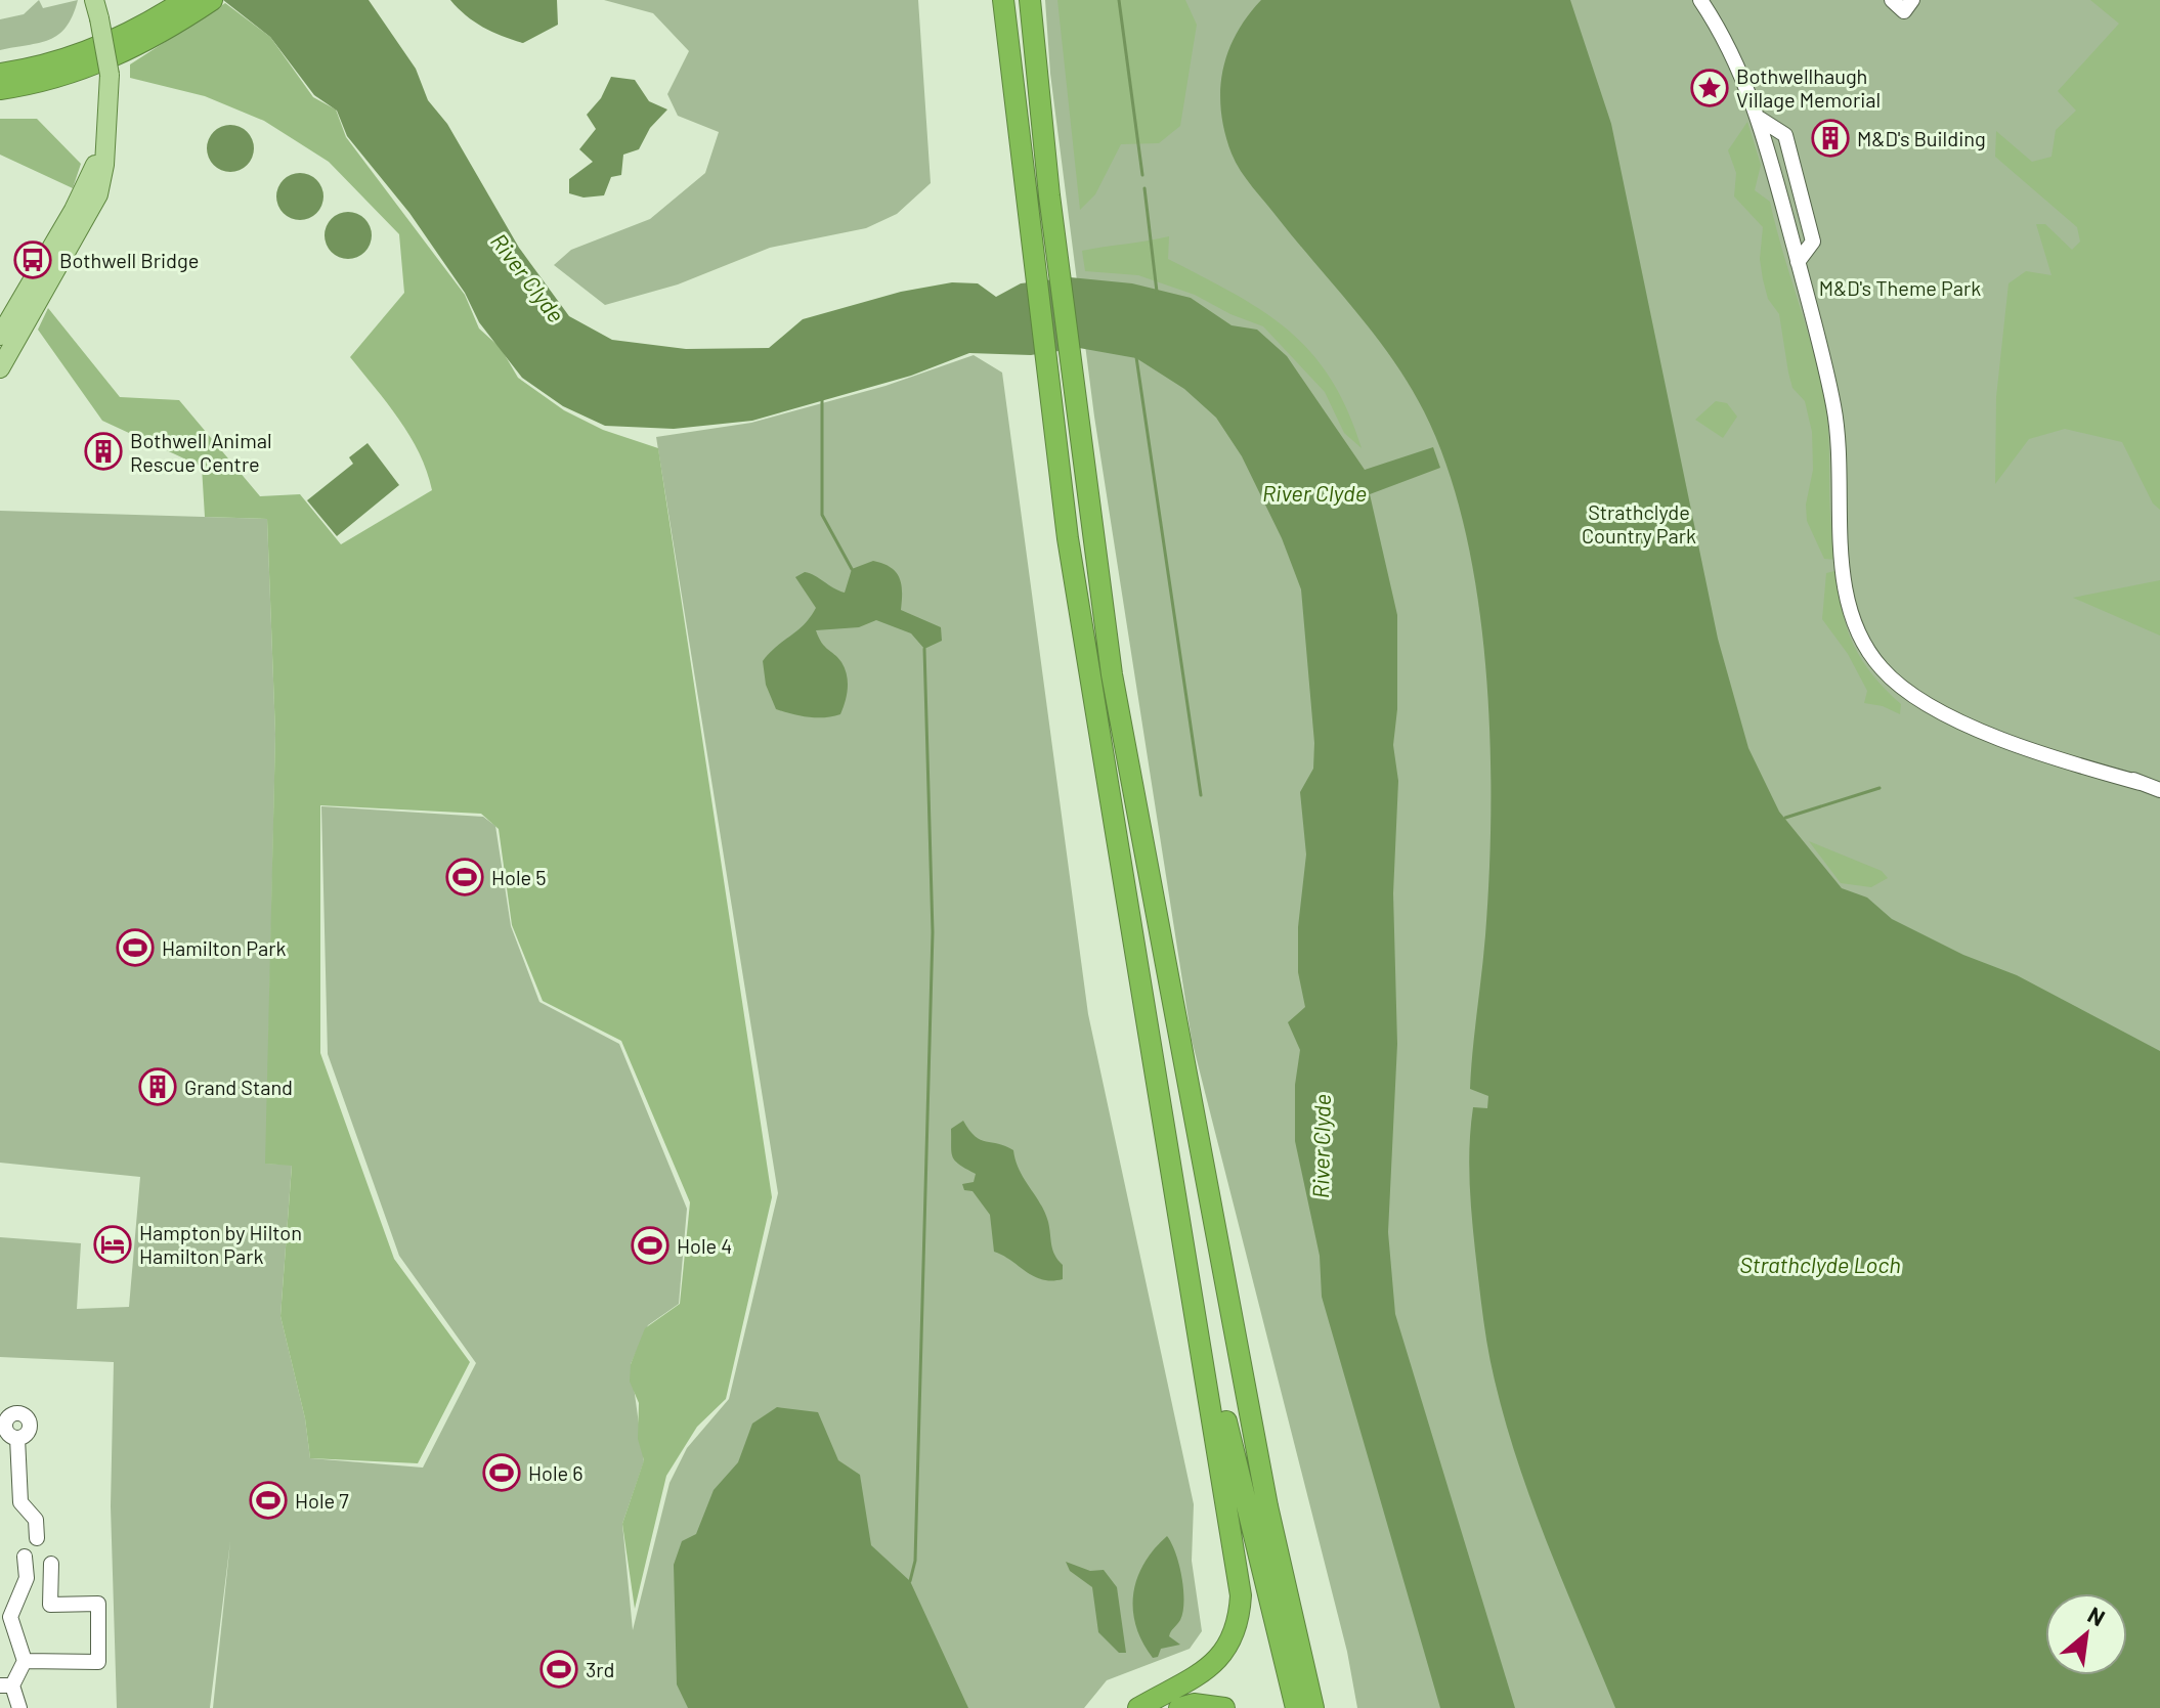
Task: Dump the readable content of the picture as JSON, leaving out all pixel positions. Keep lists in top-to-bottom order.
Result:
{
  "water": ["River Clyde", "Strathclyde Loch"],
  "parks": ["M&D's Theme Park", "Strathclyde Country Park"],
  "places": {
    "place": ["Bothwellhaugh Village Memorial"],
    "building": ["M&D's Building", "Bothwell Animal Rescue Centre", "Grand Stand"],
    "bus stop": ["Bothwell Bridge"],
    "sports": [
      "Hole 5",
      "Hamilton Park",
      "Hole 4",
      "Hole 6",
      "Hole 7",
      "3rd"
    ],
    "hotel": ["Hampton by Hilton Hamilton Park"]
  },
  "north": "top right"
}
